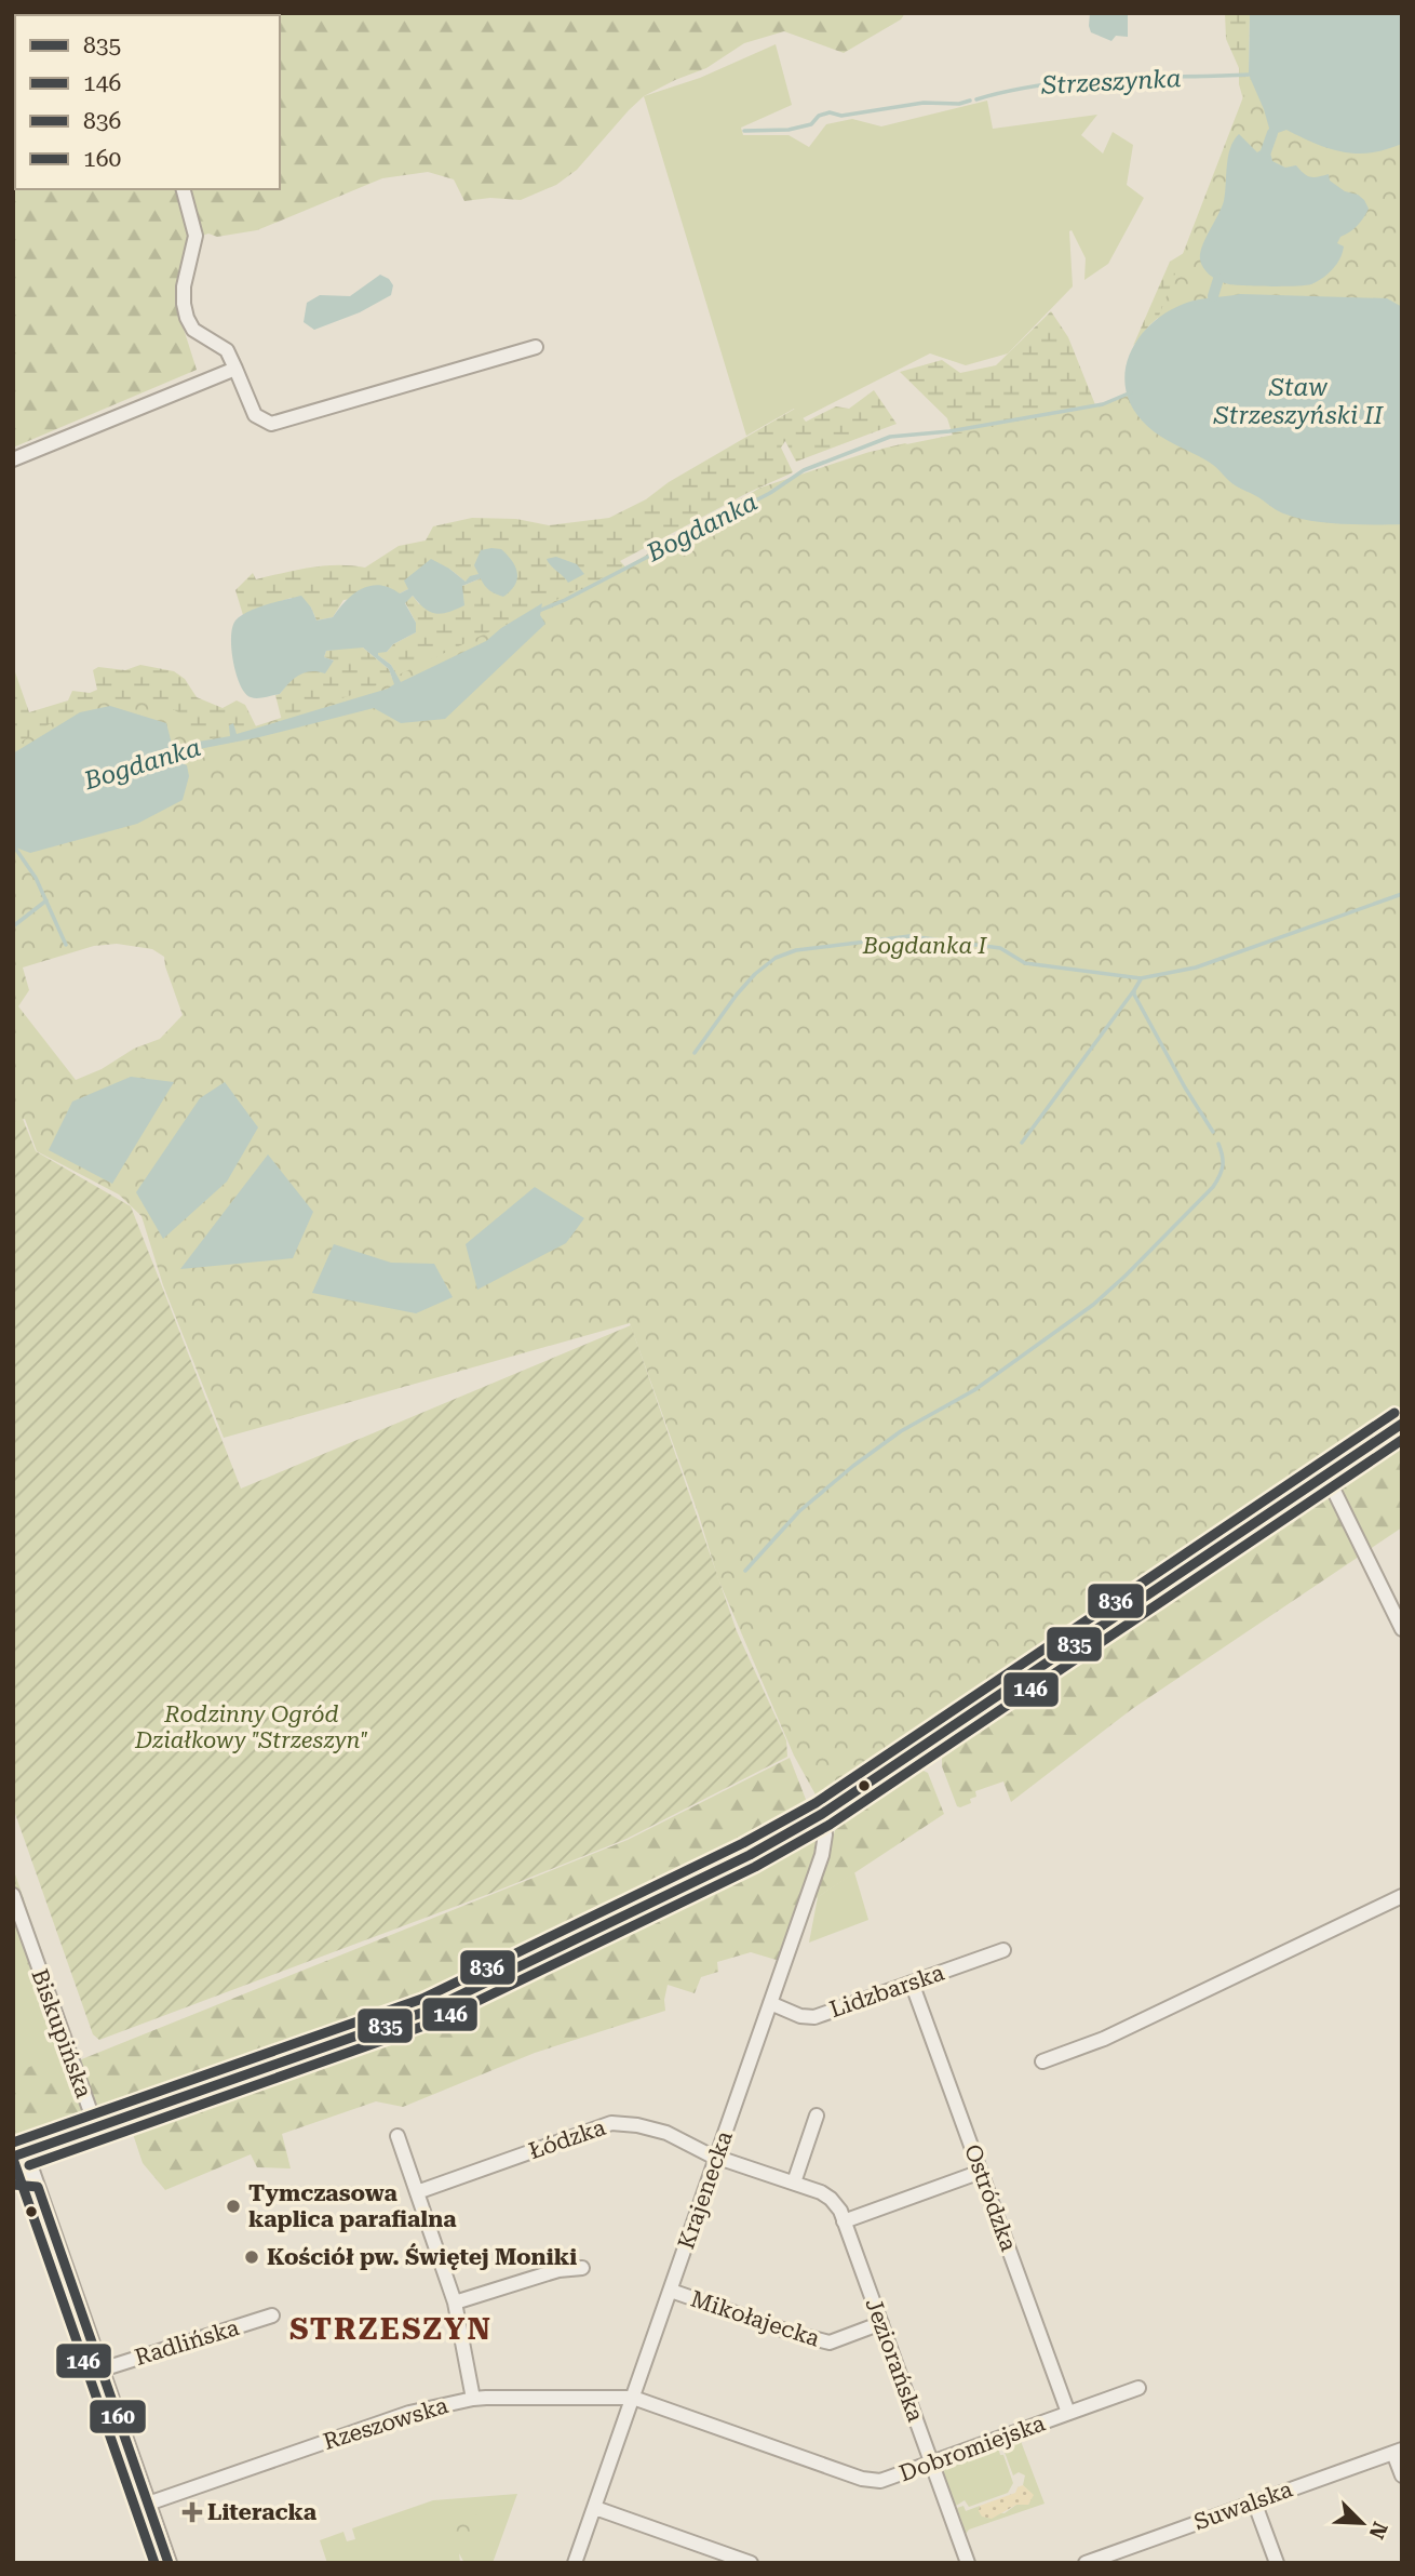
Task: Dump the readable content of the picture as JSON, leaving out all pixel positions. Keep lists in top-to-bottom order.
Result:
{
  "streets": {
    "street": [
      "Lidzbarska",
      "Biskupińska",
      "Łódzka",
      "Krajenecka",
      "Ostródzka",
      "Mikołajecka",
      "Radlińska",
      "Jeziorańska",
      "Rzeszowska",
      "Dobromiejska",
      "Suwalska"
    ]
  },
  "crossings": [
    ["Lidzbarska", "Krajenecka"],
    ["Lidzbarska", "Ostródzka"],
    ["Łódzka", "Krajenecka"],
    ["Łódzka", "Jeziorańska"],
    ["Krajenecka", "Mikołajecka"],
    ["Krajenecka", "Jeziorańska"],
    ["Krajenecka", "Rzeszowska"],
    ["Krajenecka", "Dobromiejska"],
    ["Ostródzka", "Dobromiejska"],
    ["Mikołajecka", "Jeziorańska"],
    ["Jeziorańska", "Dobromiejska"],
    ["Rzeszowska", "Dobromiejska"]
  ],
  "districts": ["STRZESZYN"],
  "water": ["Strzeszynka", "Staw Strzeszyński II", "Bogdanka"],
  "parks": ["Bogdanka I", "Rodzinny Ogród Działkowy \"Strzeszyn\""],
  "places": {
    "other": ["Tymczasowa kaplica parafialna", "Kościół pw. Świętej Moniki"],
    "health": ["Literacka"]
  },
  "lines": [
    "transit line 836",
    "transit line 835",
    "transit line 146",
    "transit line 160"
  ],
  "legend": [
    "835",
    "146",
    "836",
    "160"
  ],
  "north": "bottom right"
}
